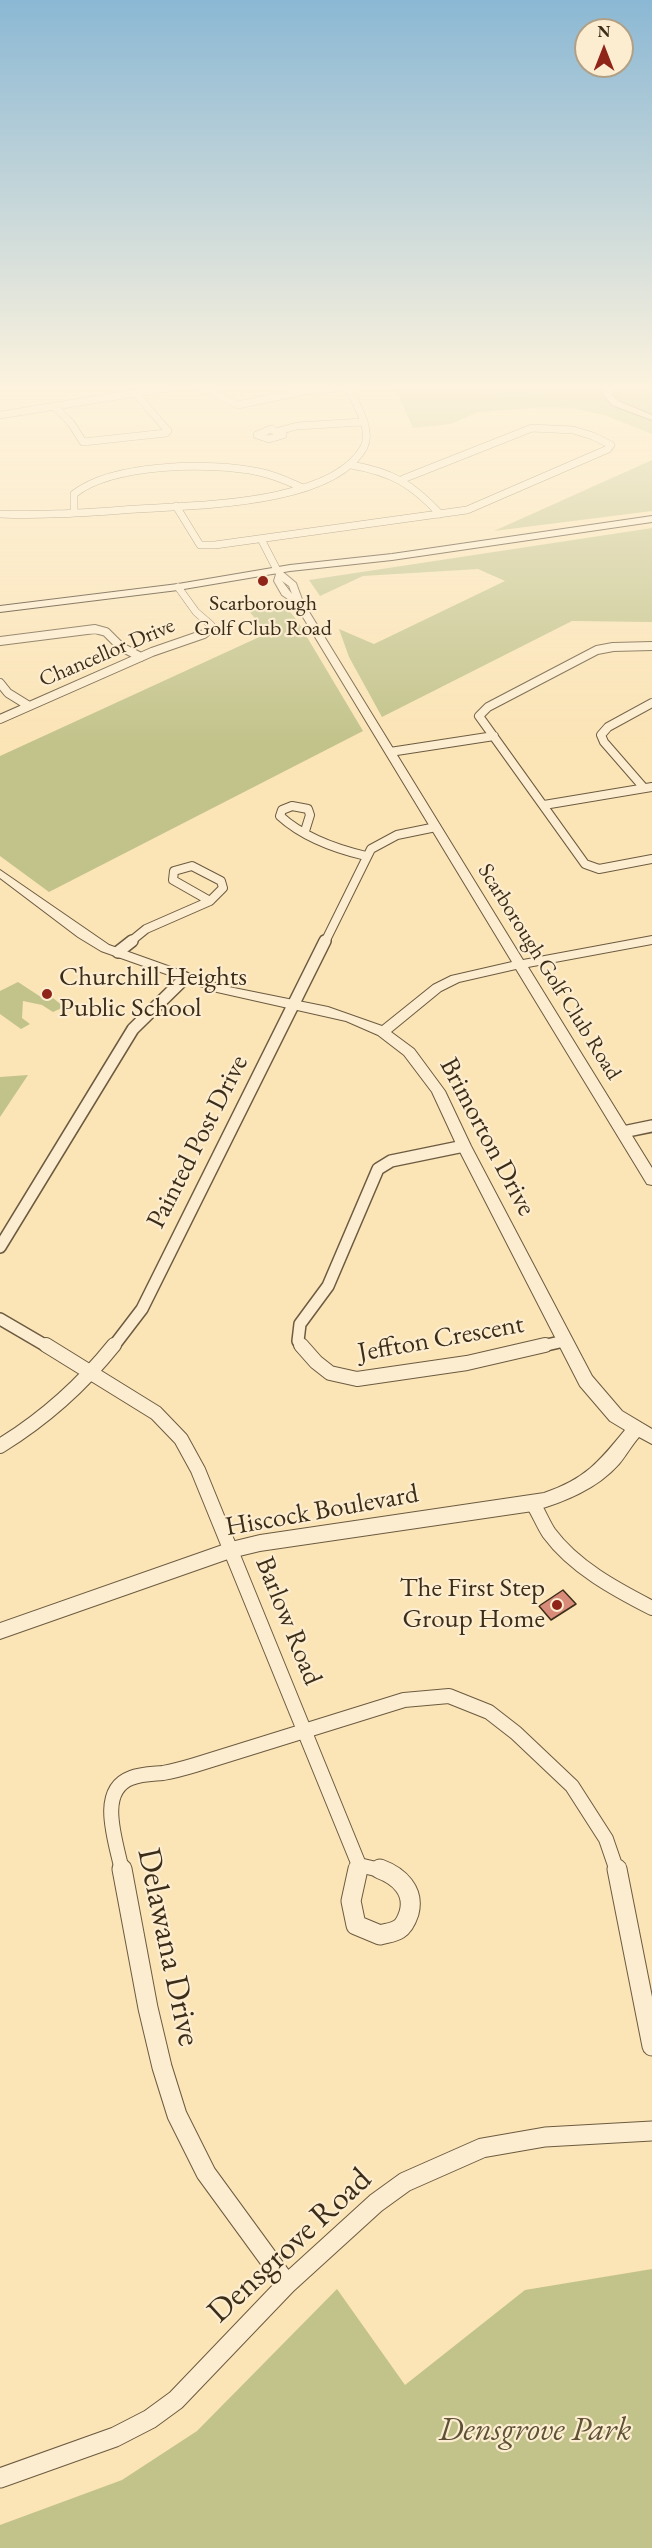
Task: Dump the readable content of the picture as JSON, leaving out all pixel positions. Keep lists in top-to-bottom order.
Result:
{
  "streets": {
    "street": [
      "Chancellor Drive",
      "Scarborough Golf Club Road",
      "Brimorton Drive",
      "Painted Post Drive",
      "Jeffton Crescent",
      "Hiscock Boulevard",
      "Barlow Road",
      "Delawana Drive",
      "Densgrove Road"
    ]
  },
  "crossings": [
    ["Scarborough Golf Club Road", "Painted Post Drive"],
    ["Brimorton Drive", "Painted Post Drive"],
    ["Brimorton Drive", "Jeffton Crescent"],
    ["Brimorton Drive", "Hiscock Boulevard"],
    ["Painted Post Drive", "Barlow Road"],
    ["Hiscock Boulevard", "Barlow Road"],
    ["Barlow Road", "Delawana Drive"],
    ["Delawana Drive", "Densgrove Road"]
  ],
  "parks": ["Densgrove Park"],
  "places": ["Scarborough Golf Club Road", "Churchill Heights Public School", "The First Step Group Home"],
  "north": "top"
}
